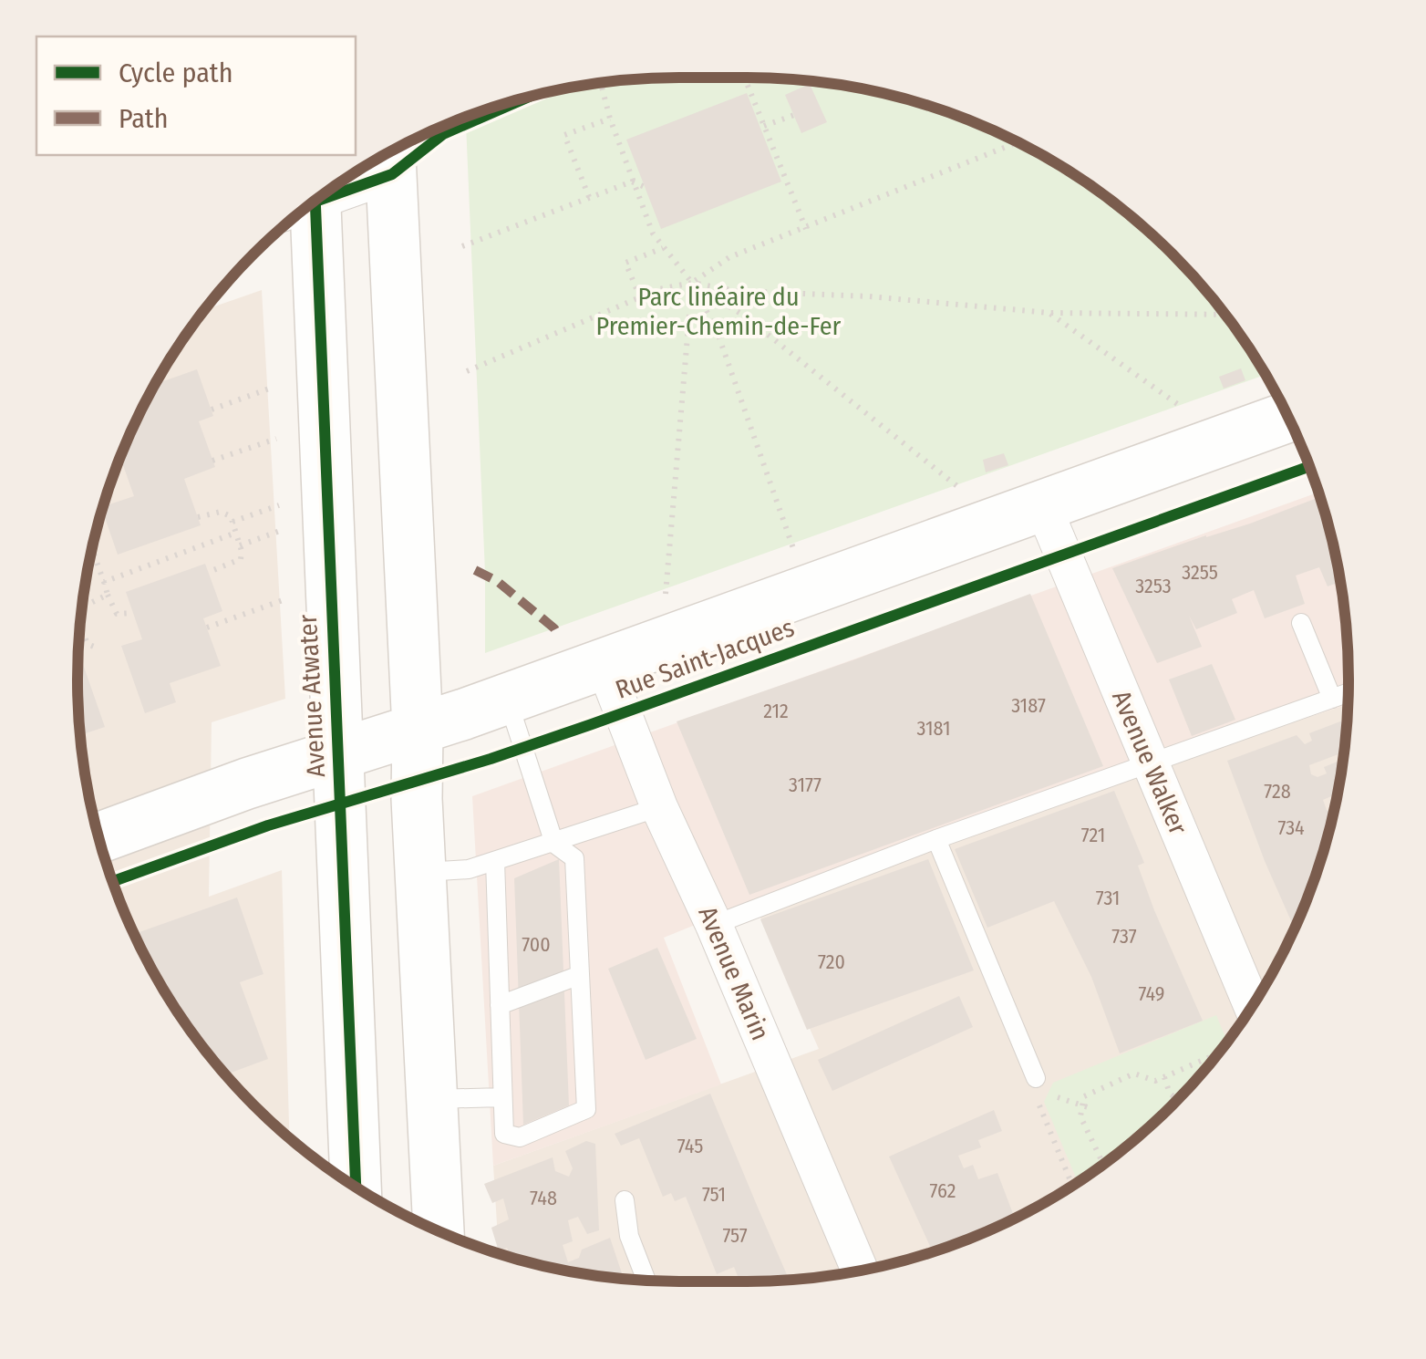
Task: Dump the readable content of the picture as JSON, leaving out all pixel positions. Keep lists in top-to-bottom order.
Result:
{
  "streets": {
    "main road": ["Rue Saint-Jacques", "Avenue Atwater"],
    "street": ["Avenue Walker", "Avenue Marin"]
  },
  "crossings": [
    ["Rue Saint-Jacques", "Avenue Atwater"],
    ["Rue Saint-Jacques", "Avenue Walker"],
    ["Rue Saint-Jacques", "Avenue Marin"]
  ],
  "parks": ["Parc linéaire du Premier-Chemin-de-Fer"],
  "house_numbers": [
    "3255",
    "3253",
    "3187",
    "212",
    "3181",
    "3177",
    "728",
    "734",
    "721",
    "731",
    "737",
    "700",
    "720",
    "749",
    "745",
    "762",
    "751",
    "748",
    "757"
  ],
  "legend": ["Cycle path", "Path"]
}
